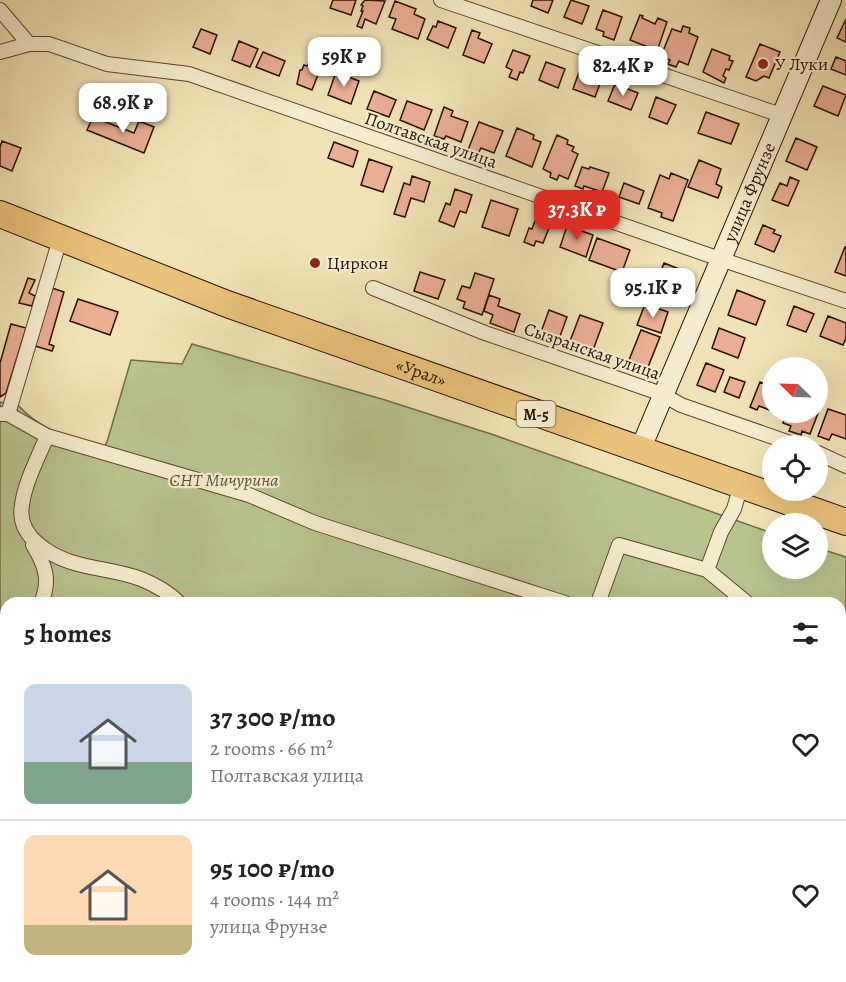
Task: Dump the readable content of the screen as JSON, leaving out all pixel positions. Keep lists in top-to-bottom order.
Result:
{
  "streets": {
    "highway": ["«Урал»", "М-5"],
    "street": ["Полтавская улица", "улица Фрунзе", "Сызранская улица"]
  },
  "crossings": [
    ["Полтавская улица", "улица Фрунзе"],
    ["улица Фрунзе", "Сызранская улица"],
    ["улица Фрунзе", "«Урал»"]
  ],
  "parks": ["СНТ Мичурина"],
  "places": ["У Луки", "Циркон"],
  "north": "top left",
  "page": {
    "price": [
      "59K ₽",
      "82.4K ₽",
      "68.9K ₽",
      "37.3K ₽",
      "95.1K ₽"
    ],
    "heading": "5 homes",
    "list": [
      {
        "name": "37 300 ₽/mo",
        "note": "2 rooms · 66 m² · Полтавская улица"
      },
      {
        "name": "95 100 ₽/mo",
        "note": "4 rooms · 144 m² · улица Фрунзе"
      }
    ]
  }
}
